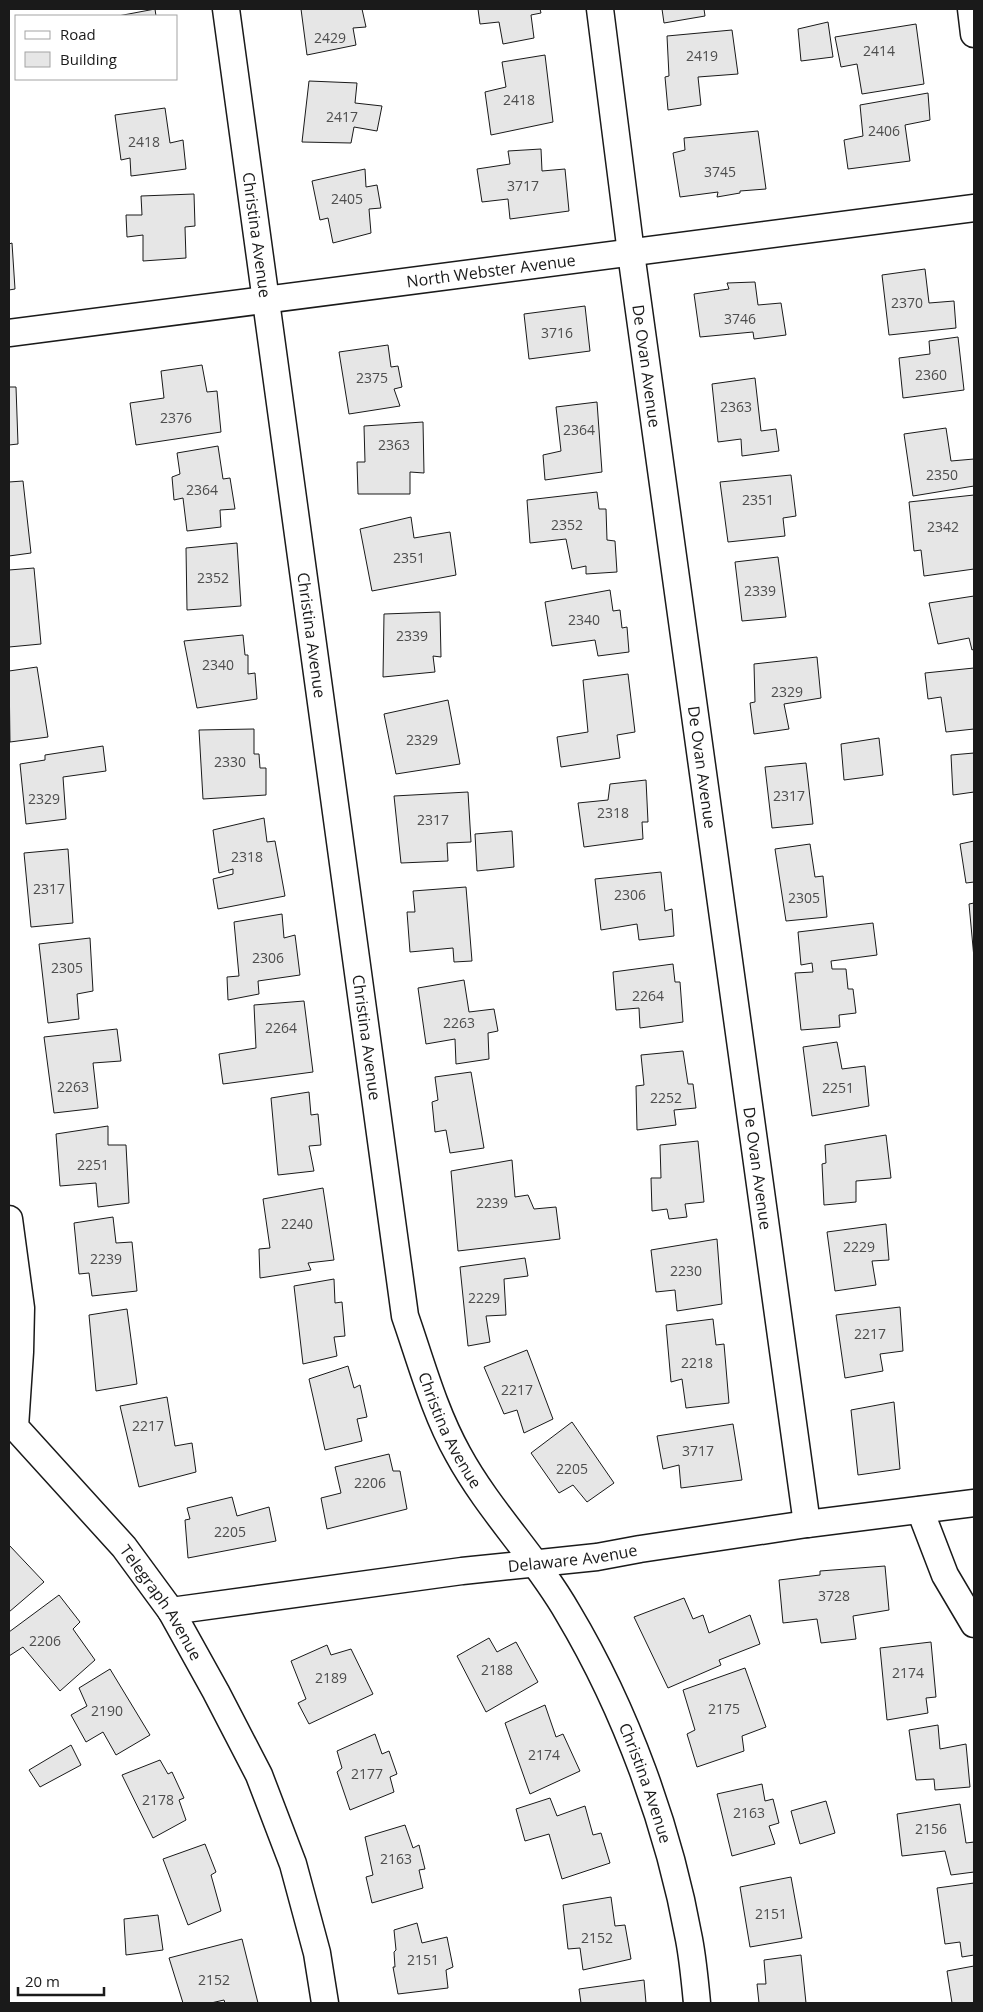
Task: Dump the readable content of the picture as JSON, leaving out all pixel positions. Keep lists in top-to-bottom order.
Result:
{
  "streets": {
    "street": [
      "Christina Avenue",
      "North Webster Avenue",
      "De Ovan Avenue",
      "Delaware Avenue",
      "Telegraph Avenue"
    ]
  },
  "crossings": [
    ["Christina Avenue", "North Webster Avenue"],
    ["Christina Avenue", "Delaware Avenue"],
    ["North Webster Avenue", "De Ovan Avenue"],
    ["De Ovan Avenue", "Delaware Avenue"],
    ["Delaware Avenue", "Telegraph Avenue"]
  ],
  "house_numbers": [
    "2429",
    "2414",
    "2419",
    "2418",
    "2417",
    "2406",
    "2418",
    "3745",
    "3717",
    "2405",
    "2370",
    "3746",
    "3716",
    "2360",
    "2375",
    "2363",
    "2376",
    "2364",
    "2363",
    "2350",
    "2364",
    "2351",
    "2352",
    "2342",
    "2351",
    "2352",
    "2339",
    "2340",
    "2339",
    "2340",
    "2329",
    "2329",
    "2330",
    "2317",
    "2329",
    "2318",
    "2317",
    "2318",
    "2317",
    "2306",
    "2305",
    "2306",
    "2305",
    "2264",
    "2263",
    "2264",
    "2263",
    "2251",
    "2252",
    "2251",
    "2239",
    "2240",
    "2229",
    "2239",
    "2230",
    "2229",
    "2217",
    "2218",
    "2217",
    "2217",
    "3717",
    "2205",
    "2206",
    "2205",
    "3728",
    "2206",
    "2188",
    "2174",
    "2189",
    "2175",
    "2190",
    "2174",
    "2177",
    "2178",
    "2163",
    "2156",
    "2163",
    "2151",
    "2152",
    "2151",
    "2152"
  ],
  "legend": ["Road", "Building"],
  "scale_bar": "20 m"
}
